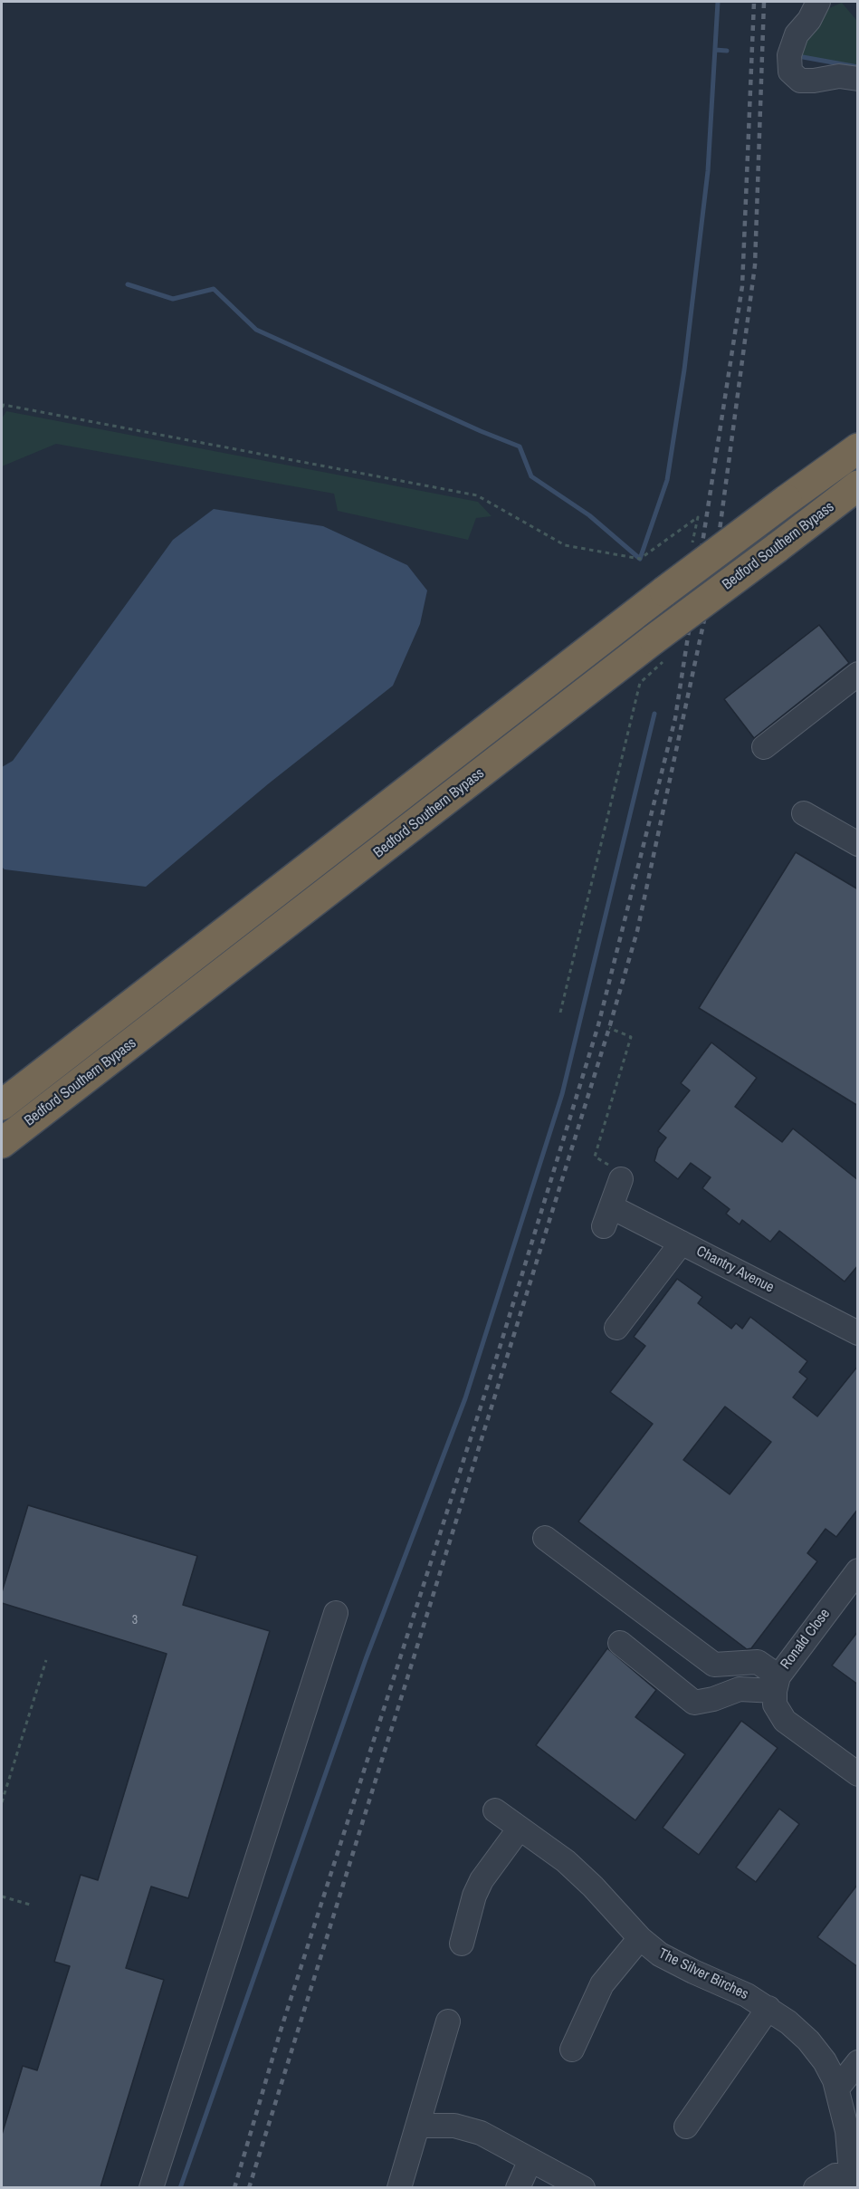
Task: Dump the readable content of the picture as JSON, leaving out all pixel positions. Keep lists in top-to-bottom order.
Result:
{
  "streets": {
    "highway": ["Bedford Southern Bypass"],
    "street": ["Chantry Avenue", "Ronald Close", "The Silver Birches"]
  },
  "house_numbers": ["3"]
}
